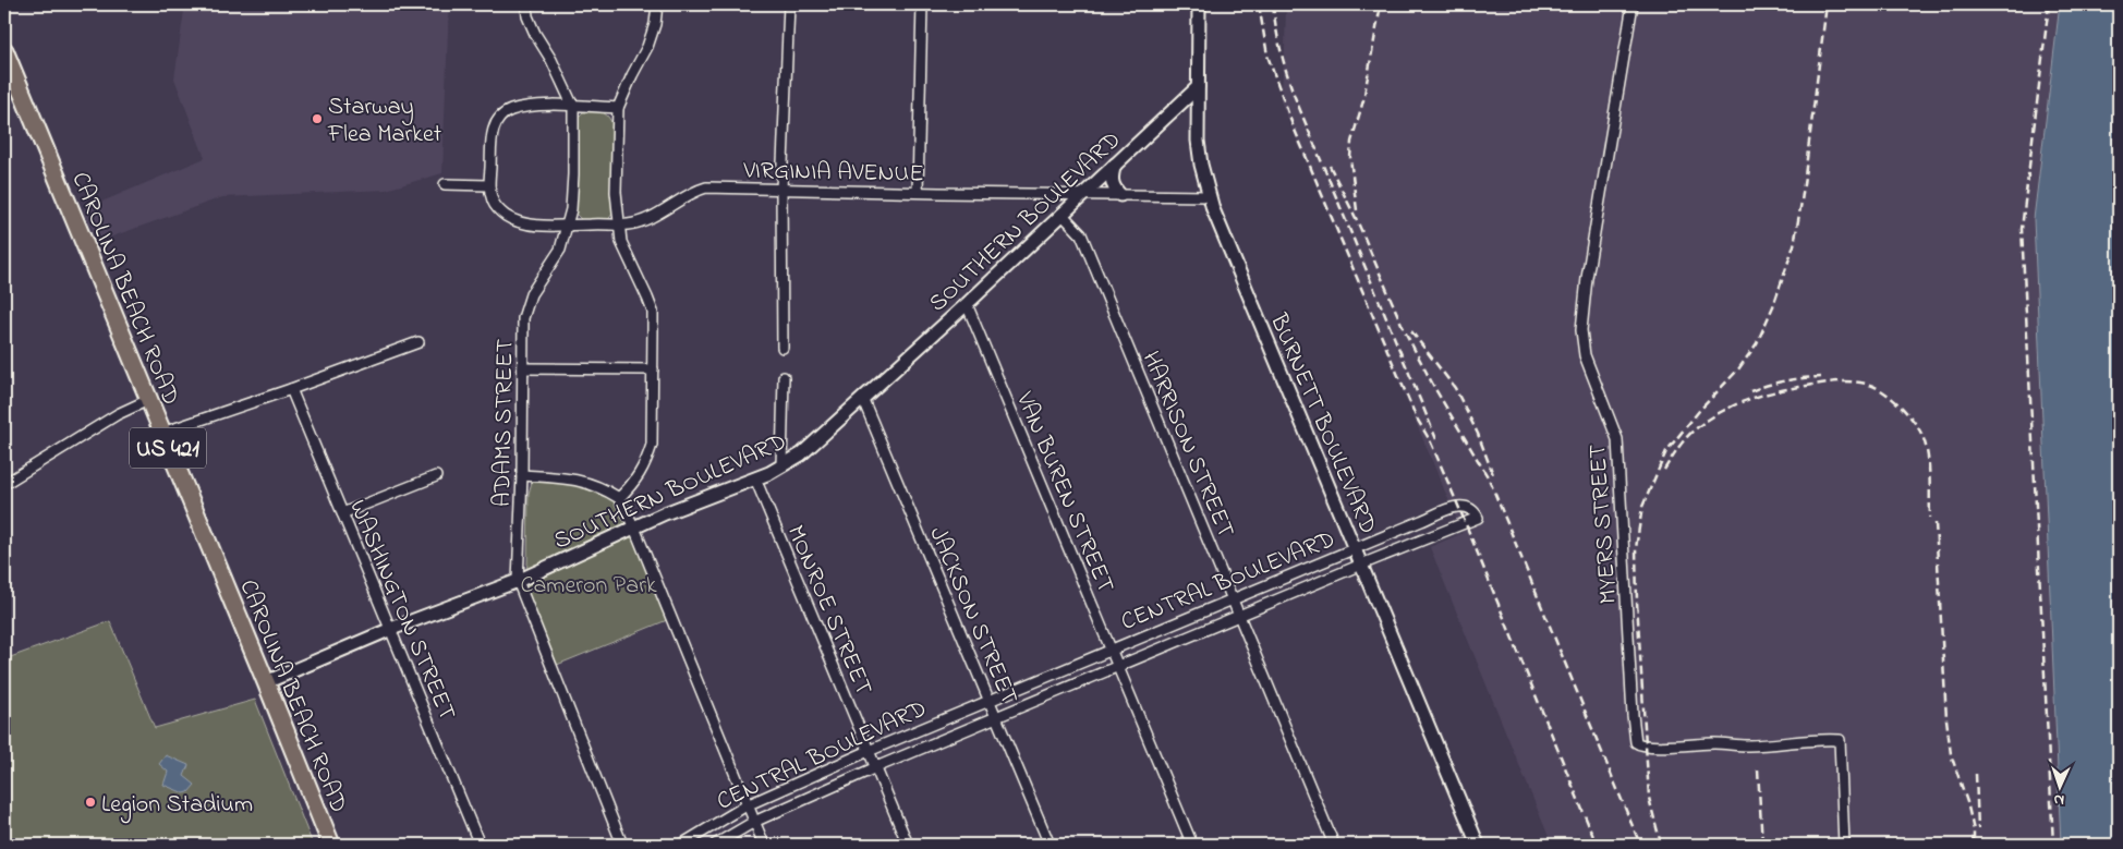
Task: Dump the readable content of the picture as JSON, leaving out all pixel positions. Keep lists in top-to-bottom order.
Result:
{
  "streets": {
    "highway": ["CAROLINA BEACH ROAD", "US 421"],
    "street": [
      "VIRGINIA AVENUE",
      "SOUTHERN BOULEVARD",
      "ADAMS STREET",
      "BURNETT BOULEVARD",
      "HARRISON STREET",
      "VAN BUREN STREET",
      "MYERS STREET",
      "CENTRAL BOULEVARD",
      "WASHINGTON STREET",
      "MONROE STREET",
      "JACKSON STREET"
    ]
  },
  "crossings": [
    ["VIRGINIA AVENUE", "SOUTHERN BOULEVARD"],
    ["VIRGINIA AVENUE", "ADAMS STREET"],
    ["VIRGINIA AVENUE", "BURNETT BOULEVARD"],
    ["SOUTHERN BOULEVARD", "CAROLINA BEACH ROAD"],
    ["SOUTHERN BOULEVARD", "ADAMS STREET"],
    ["SOUTHERN BOULEVARD", "BURNETT BOULEVARD"],
    ["SOUTHERN BOULEVARD", "HARRISON STREET"],
    ["SOUTHERN BOULEVARD", "VAN BUREN STREET"],
    ["SOUTHERN BOULEVARD", "WASHINGTON STREET"],
    ["SOUTHERN BOULEVARD", "MONROE STREET"],
    ["SOUTHERN BOULEVARD", "JACKSON STREET"],
    ["BURNETT BOULEVARD", "CENTRAL BOULEVARD"],
    ["HARRISON STREET", "CENTRAL BOULEVARD"],
    ["VAN BUREN STREET", "CENTRAL BOULEVARD"],
    ["CENTRAL BOULEVARD", "MONROE STREET"],
    ["CENTRAL BOULEVARD", "JACKSON STREET"]
  ],
  "parks": ["Cameron Park"],
  "places": ["Starway Flea Market", "Legion Stadium"],
  "north": "bottom"
}
